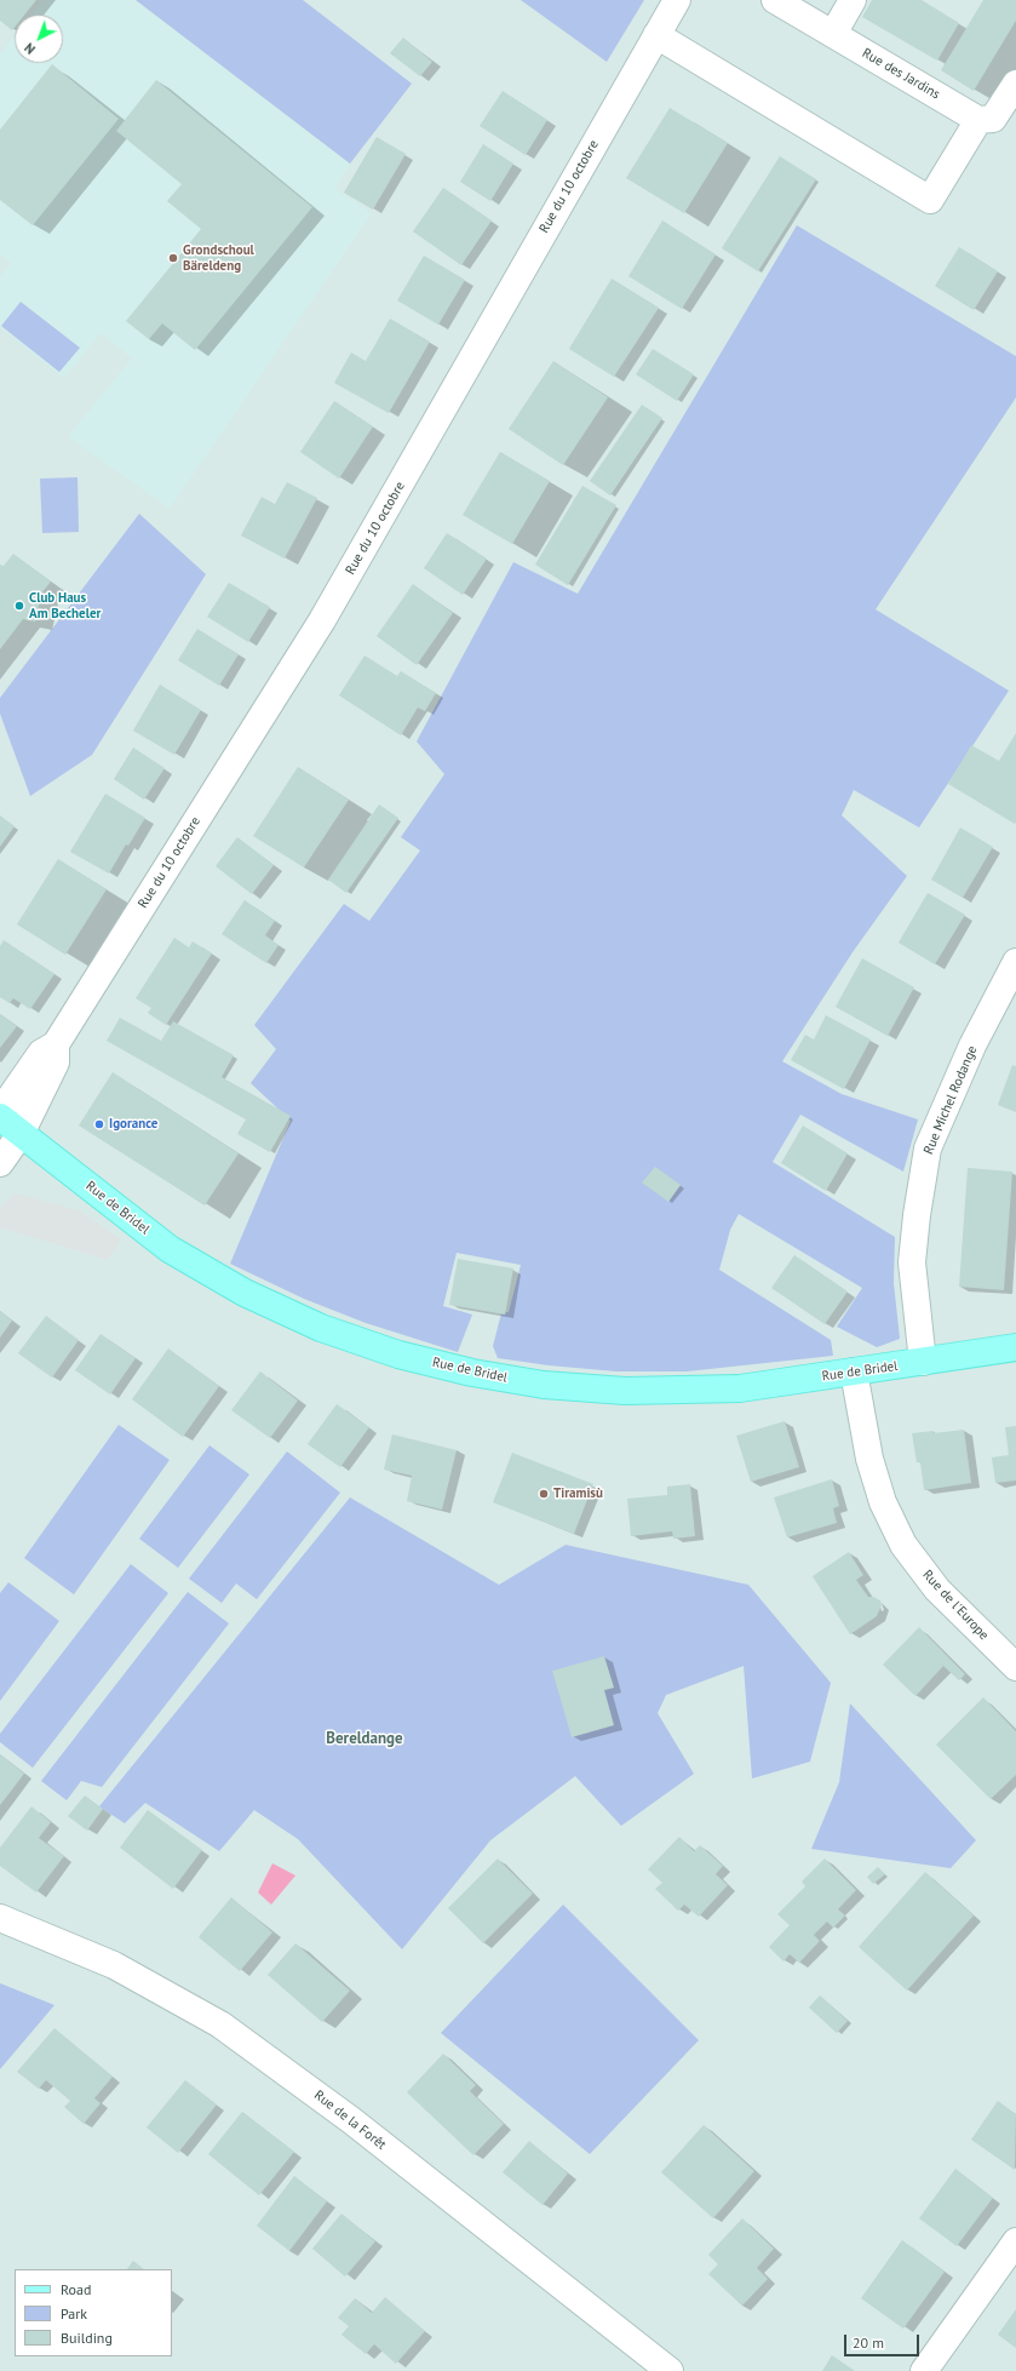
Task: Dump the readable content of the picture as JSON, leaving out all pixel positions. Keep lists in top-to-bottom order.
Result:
{
  "streets": {
    "main road": ["Rue de Bridel"],
    "street": [
      "Rue des Jardins",
      "Rue du 10 octobre",
      "Rue Michel Rodange",
      "Rue de l'Europe",
      "Rue de la Forêt"
    ]
  },
  "crossings": [
    ["Rue du 10 octobre", "Rue de Bridel"],
    ["Rue Michel Rodange", "Rue de Bridel"],
    ["Rue de Bridel", "Rue de l'Europe"]
  ],
  "districts": ["Bereldange"],
  "places": [
    "Grondschoul Bäreldeng",
    "Club Haus Am Becheler",
    "Igorance",
    "Tiramisù"
  ],
  "legend": ["Road", "Park", "Building"],
  "scale_bar": "20 m",
  "north": "bottom left"
}
